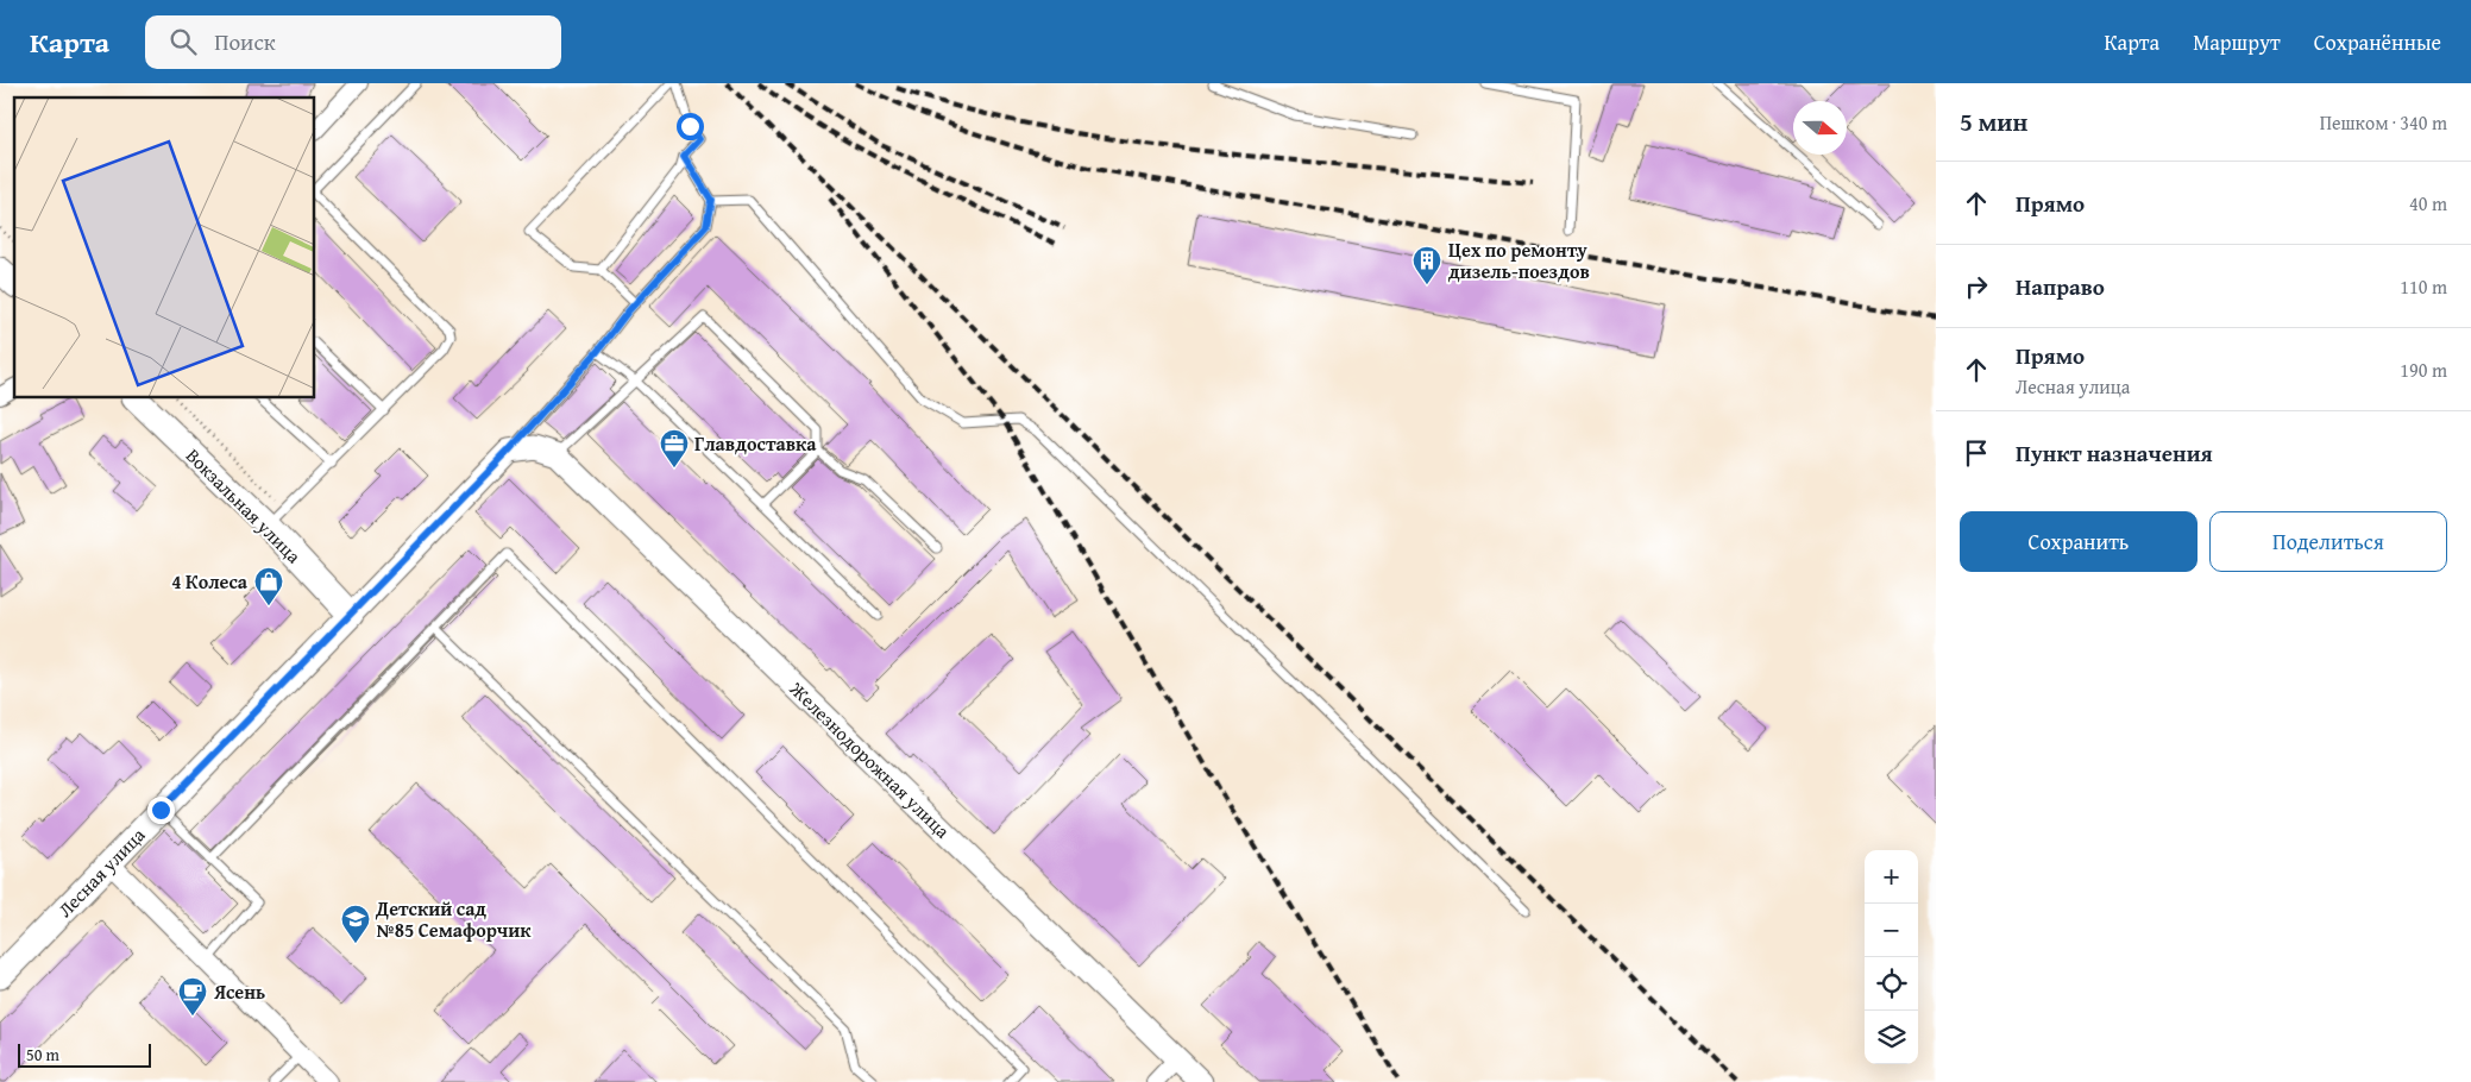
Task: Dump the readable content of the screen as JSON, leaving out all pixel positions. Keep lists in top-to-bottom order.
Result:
{
  "streets": {
    "main road": ["Вокзальная улица", "Железнодорожная улица", "Лесная улица"]
  },
  "crossings": [
    ["Вокзальная улица", "Лесная улица"],
    ["Железнодорожная улица", "Лесная улица"]
  ],
  "places": {
    "building": ["Цех по ремонту дизель-поездов"],
    "office": ["Главдоставка"],
    "shop": ["4 Колеса"],
    "school or university": ["Детский сад №85 Семафорчик"],
    "cafe": ["Ясень"]
  },
  "scale_bar": "50 m",
  "north": "right",
  "page": {
    "header": "Карта",
    "search": "Поиск",
    "nav": ["Карта", "Маршрут", "Сохранённые"],
    "heading": ["5 мин", "Пешком · 340 m"],
    "list": [
      ["Прямо", "40 m"],
      ["Направо", "110 m"],
      ["Прямо", "Лесная улица", "190 m"],
      "Пункт назначения"
    ],
    "buttons": ["Сохранить", "Поделиться"],
    "map_buttons": ["+", "−"],
    "scale": "50 m"
  }
}
